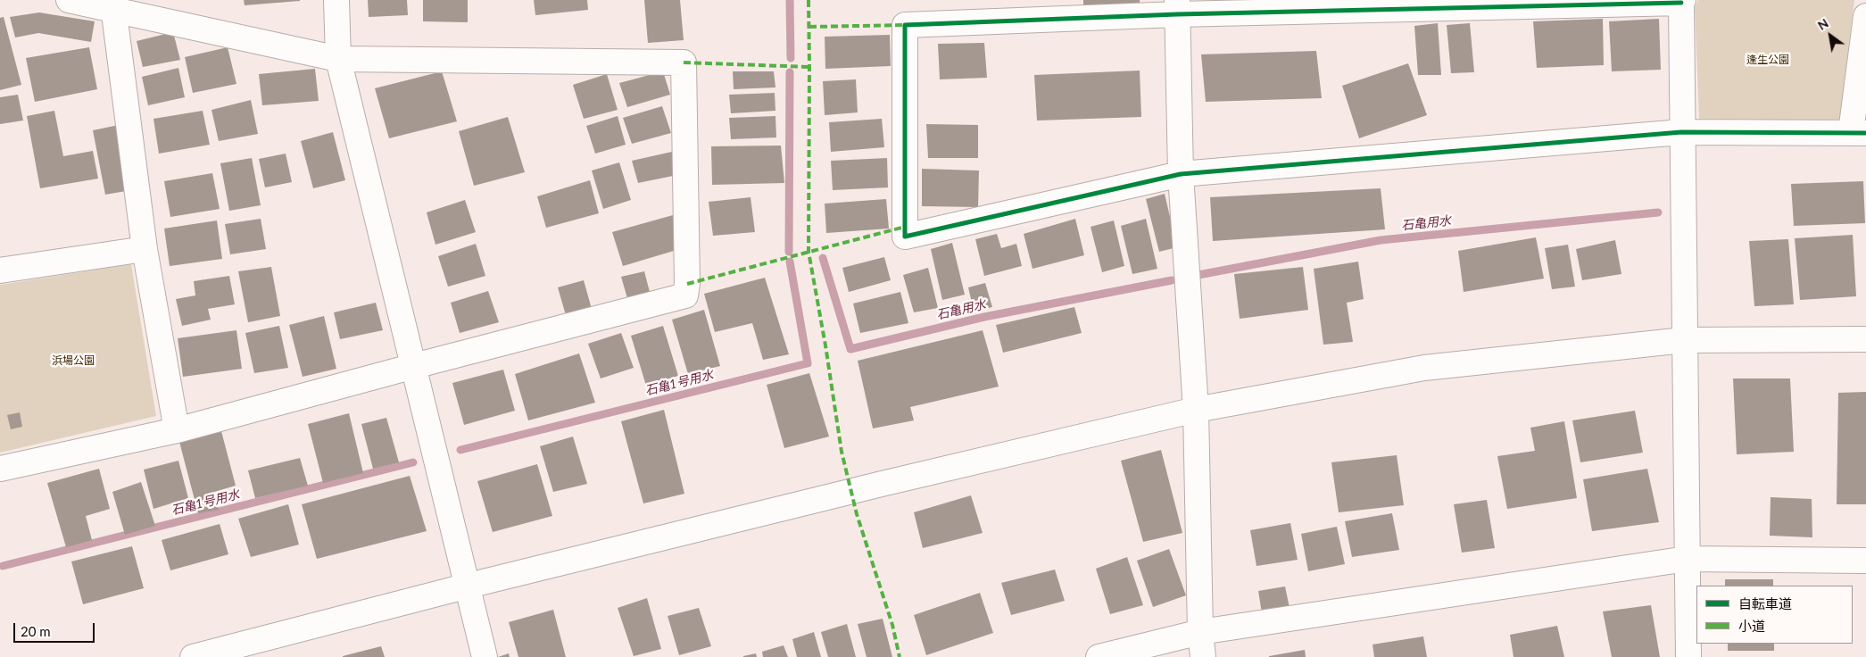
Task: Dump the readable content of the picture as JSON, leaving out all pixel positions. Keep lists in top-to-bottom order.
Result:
{
  "water": ["石亀用水", "石亀1号用水"],
  "parks": ["逢生公園", "浜場公園"],
  "legend": ["自転車道", "小道"],
  "scale_bar": "20 m",
  "north": "top left"
}
